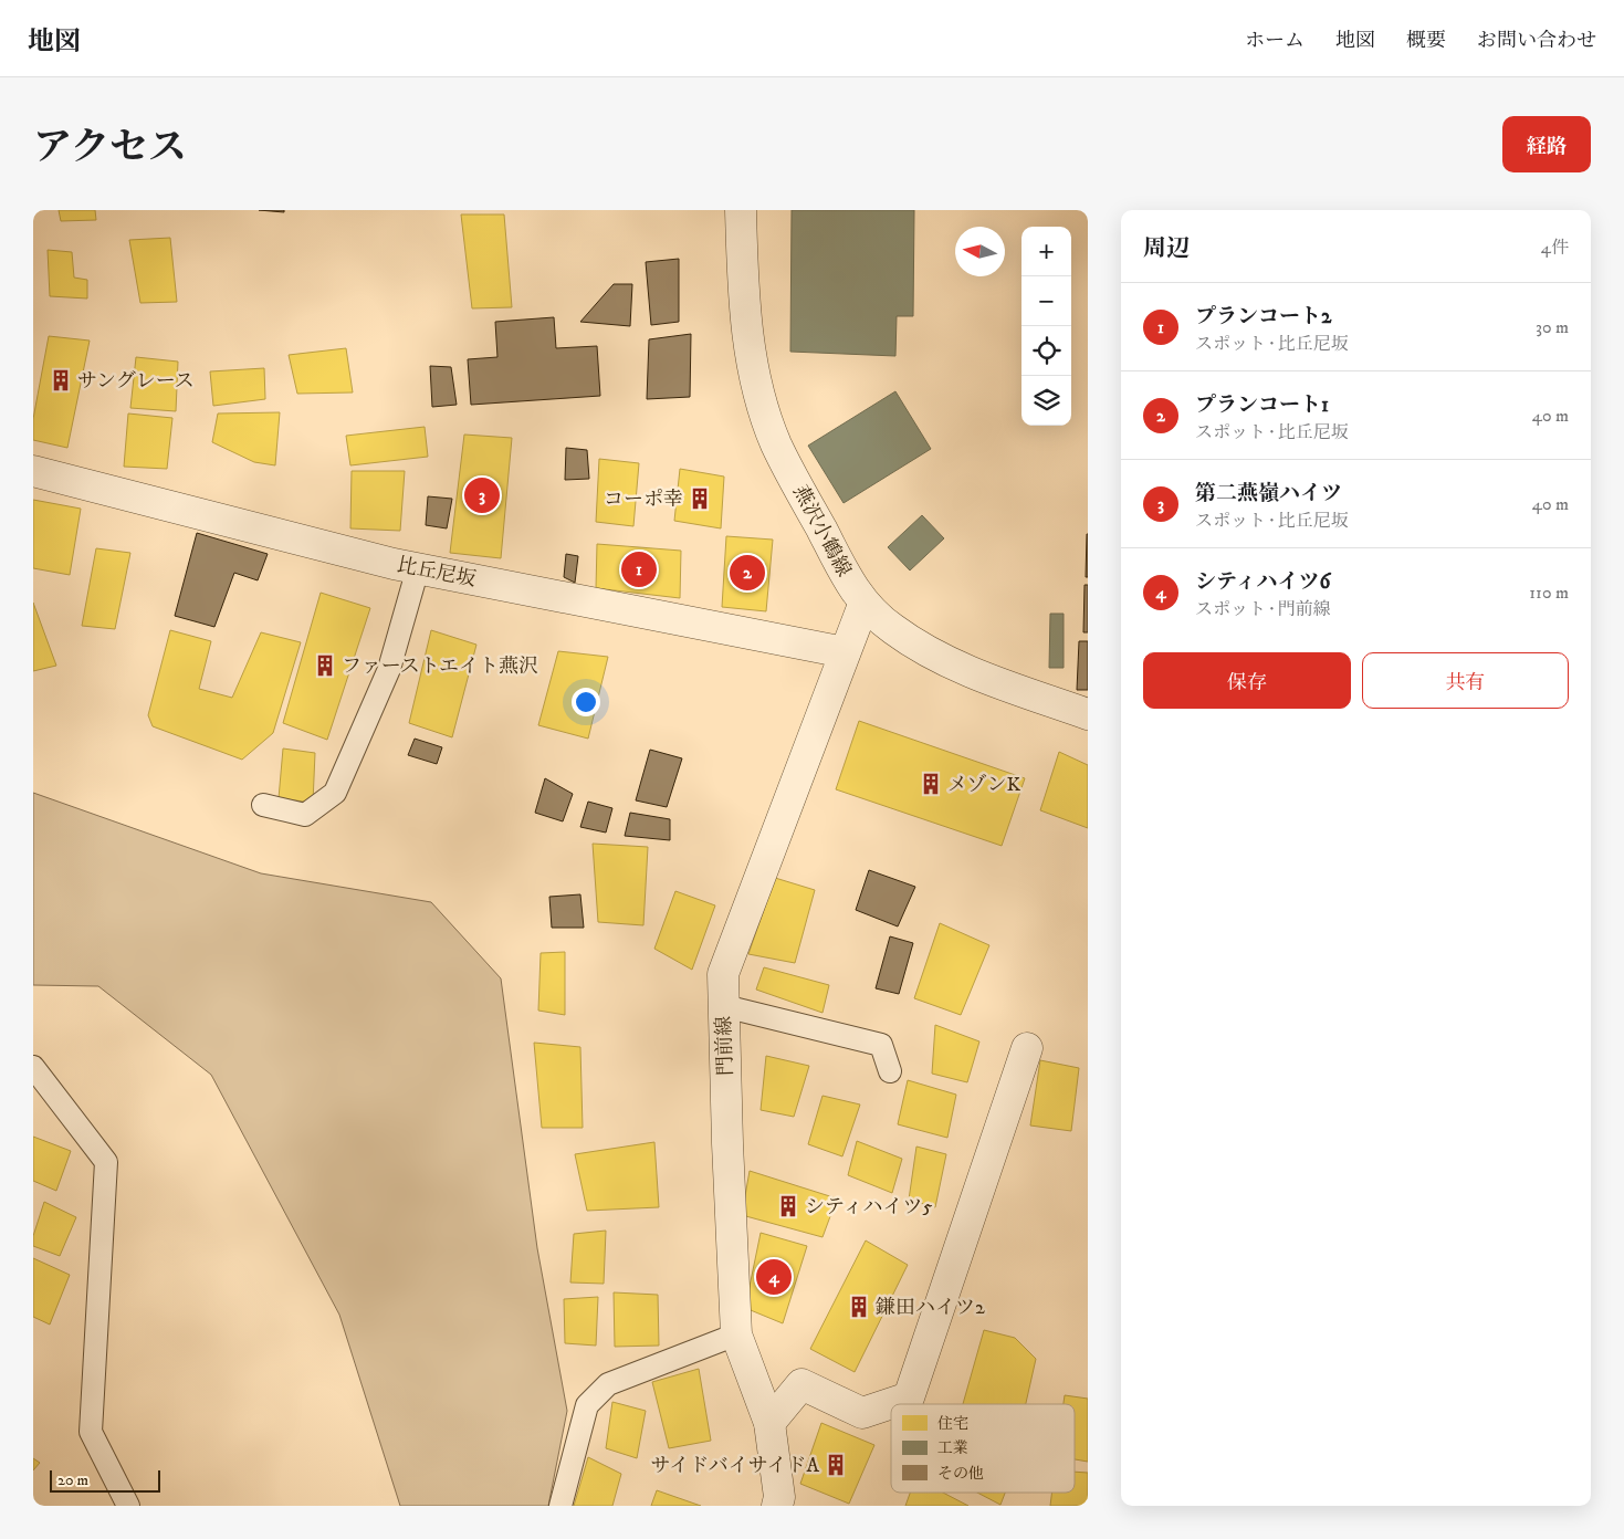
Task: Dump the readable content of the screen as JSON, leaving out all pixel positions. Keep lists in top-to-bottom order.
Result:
{
  "streets": {
    "street": ["燕沢小鶴線", "比丘尼坂", "門前線"]
  },
  "crossings": [
    ["燕沢小鶴線", "門前線"],
    ["比丘尼坂", "門前線"]
  ],
  "places": {
    "building": [
      "サングレース",
      "コーポ幸",
      "ファーストエイト燕沢",
      "メゾンK",
      "シティハイツ5",
      "鎌田ハイツ2",
      "サイドバイサイドA"
    ]
  },
  "legend": ["住宅", "工業", "その他"],
  "scale_bar": "20 m",
  "north": "left",
  "page": {
    "header": "地図",
    "nav": [
      "ホーム",
      "地図",
      "概要",
      "お問い合わせ"
    ],
    "title": "アクセス",
    "buttons": [
      "経路",
      ["保存", "共有"]
    ],
    "heading": ["周辺", "4件"],
    "map_buttons": ["+", "−"],
    "list": [
      {
        "mark": "1",
        "name": "プランコート2",
        "note": "スポット · 比丘尼坂",
        "value": "30 m"
      },
      {
        "mark": "2",
        "name": "プランコート1",
        "note": "スポット · 比丘尼坂",
        "value": "40 m"
      },
      {
        "mark": "3",
        "name": "第二燕嶺ハイツ",
        "note": "スポット · 比丘尼坂",
        "value": "40 m"
      },
      {
        "mark": "4",
        "name": "シティハイツ6",
        "note": "スポット · 門前線",
        "value": "110 m"
      }
    ],
    "pins": [
      "3",
      "1",
      "2",
      "4"
    ],
    "scale": "20 m"
  }
}
